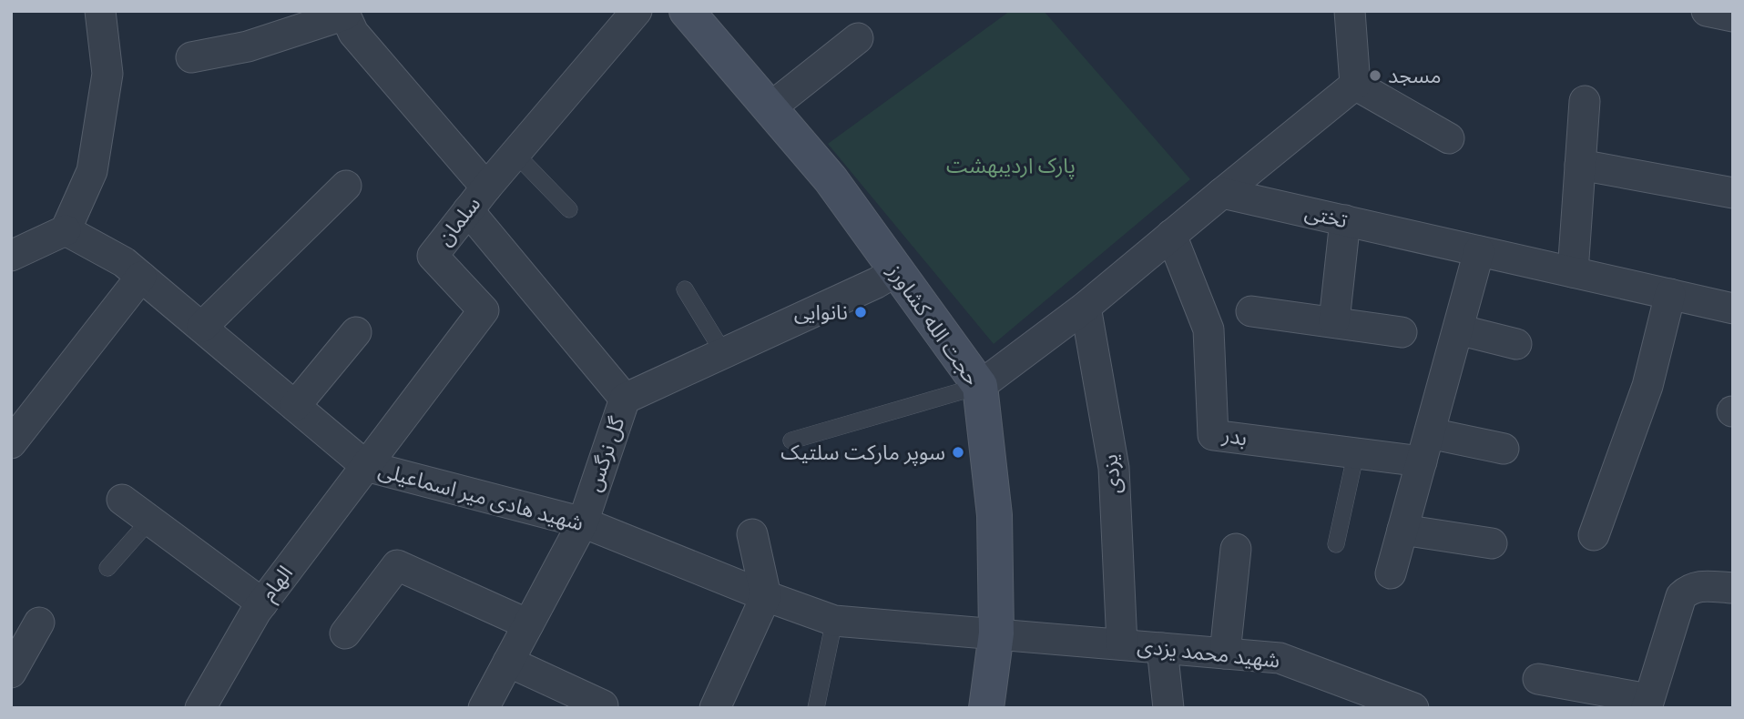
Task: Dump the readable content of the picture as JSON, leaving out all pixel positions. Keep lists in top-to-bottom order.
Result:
{
  "streets": {
    "street": [
      "تختی",
      "سلمان",
      "حجت الله کشاورز",
      "بدر",
      "گل نرگس",
      "یزدی",
      "شهید هادی میر اسماعیلی",
      "الهام",
      "شهید محمد یزدی"
    ]
  },
  "crossings": [
    ["سلمان", "شهید هادی میر اسماعیلی"],
    ["سلمان", "الهام"],
    ["حجت الله کشاورز", "گل نرگس"],
    ["حجت الله کشاورز", "شهید هادی میر اسماعیلی"],
    ["حجت الله کشاورز", "شهید محمد یزدی"],
    ["گل نرگس", "شهید هادی میر اسماعیلی"],
    ["یزدی", "شهید محمد یزدی"],
    ["شهید هادی میر اسماعیلی", "الهام"],
    ["شهید هادی میر اسماعیلی", "شهید محمد یزدی"]
  ],
  "parks": ["پارک اردیبهشت"],
  "places": ["مسجد", "نانوایی", "سوپر مارکت سلتیک"]
}
